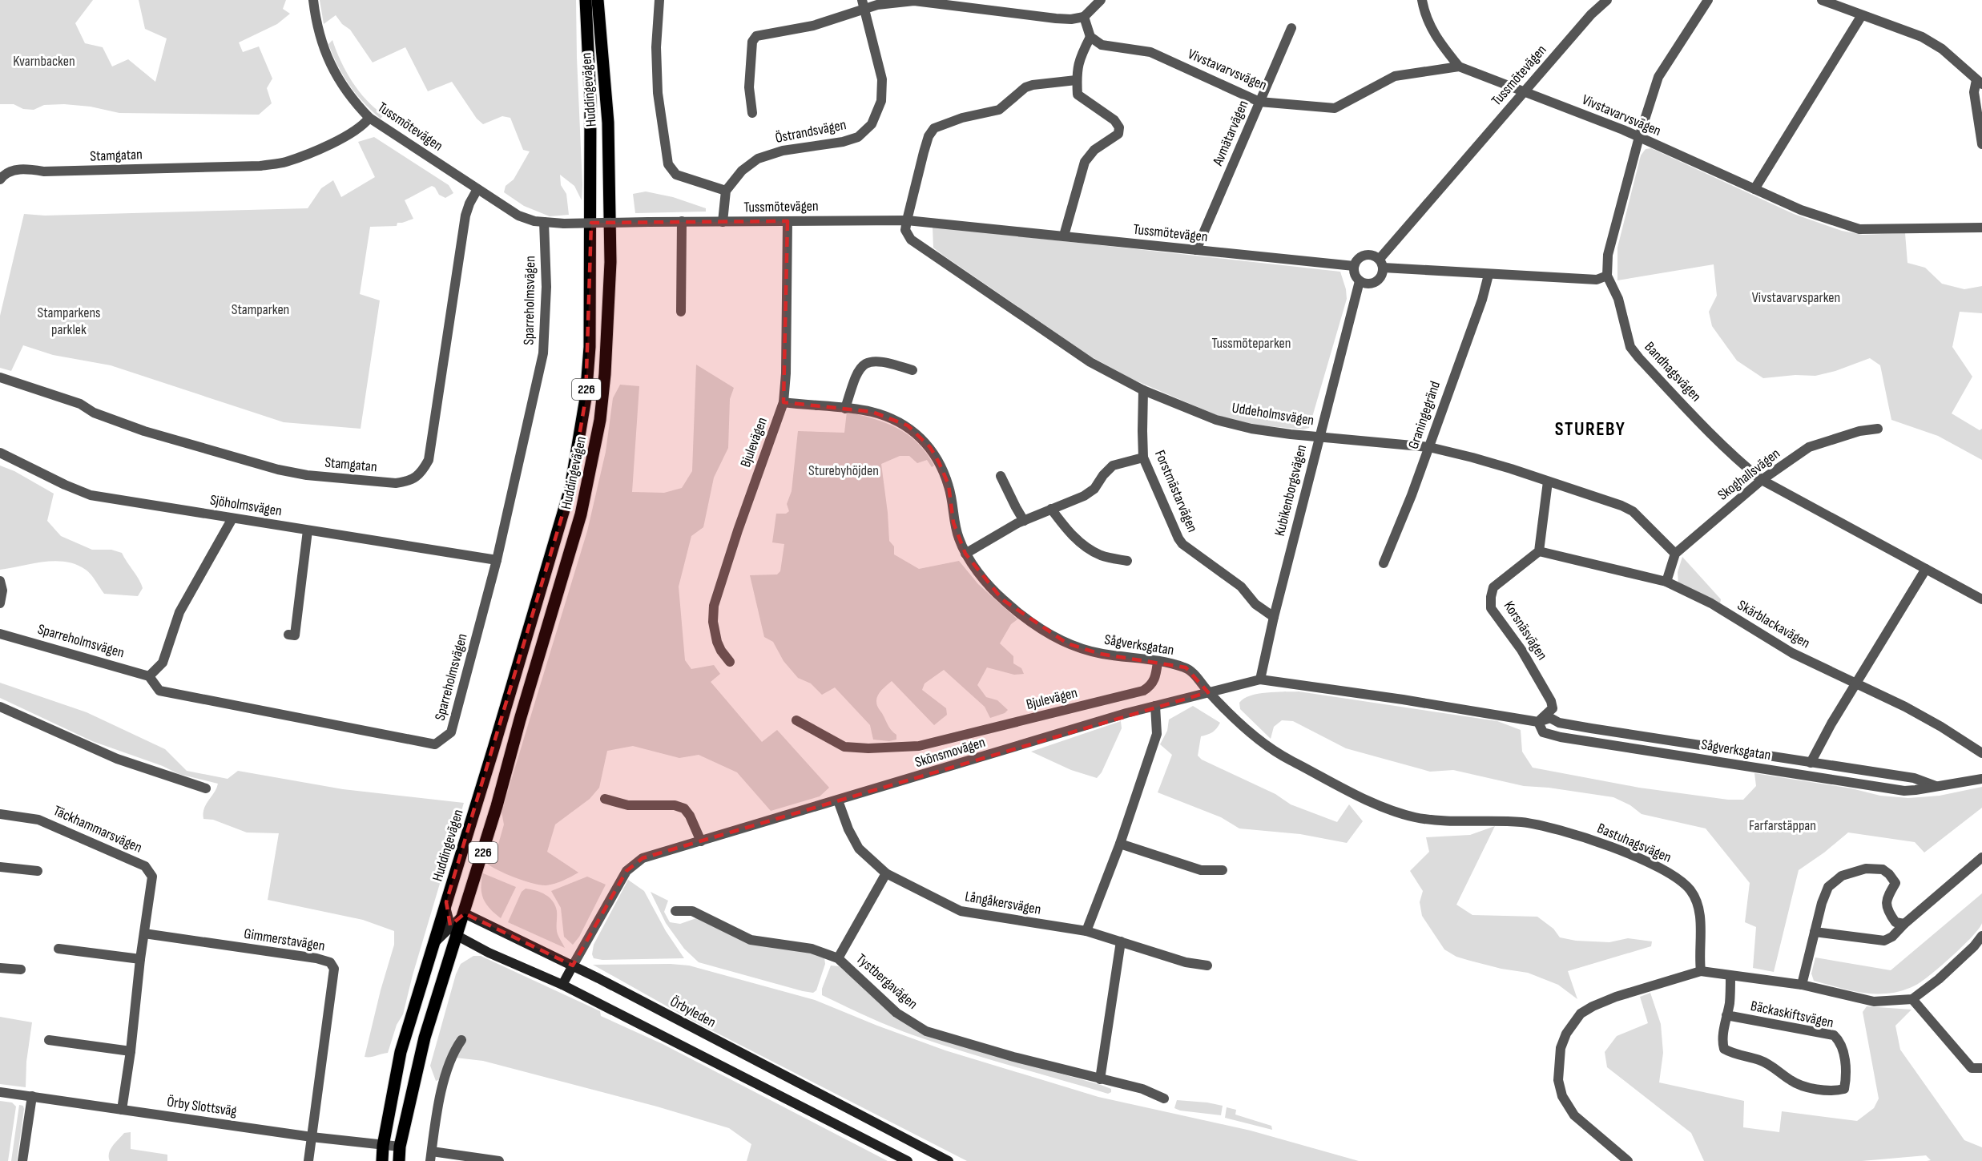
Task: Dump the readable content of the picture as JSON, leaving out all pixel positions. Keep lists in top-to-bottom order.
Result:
{
  "streets": {
    "main road": ["Huddingevägen", "226", "Örbyleden"],
    "street": [
      "Vivstavarvsvägen",
      "Tussmötevägen",
      "Östrandsvägen",
      "Avmätarvägen",
      "Stamgatan",
      "Sparreholmsvägen",
      "Bandhagsvägen",
      "Uddeholmsvägen",
      "Graningegränd",
      "Bjulevägen",
      "Skoghallsvägen",
      "Kubikenborgsvägen",
      "Forstmästarvägen",
      "Sjöholmsvägen",
      "Skärblackavägen",
      "Korsnäsvägen",
      "Sågverksgatan",
      "Skönsmovägen",
      "Täckhammarsvägen",
      "Bastuhagsvägen",
      "Långåkersvägen",
      "Gimmerstavägen",
      "Tystbergavägen",
      "Bäckaskiftsvägen",
      "Örby Slottsväg"
    ]
  },
  "crossings": [
    ["Vivstavarvsvägen", "Tussmötevägen"],
    ["Vivstavarvsvägen", "Avmätarvägen"],
    ["Vivstavarvsvägen", "Bandhagsvägen"],
    ["Tussmötevägen", "Avmätarvägen"],
    ["Tussmötevägen", "Stamgatan"],
    ["Tussmötevägen", "Sparreholmsvägen"],
    ["Tussmötevägen", "Uddeholmsvägen"],
    ["Tussmötevägen", "Bjulevägen"],
    ["Tussmötevägen", "Kubikenborgsvägen"],
    ["Huddingevägen", "Örbyleden"],
    ["Huddingevägen", "Örby Slottsväg"],
    ["Sparreholmsvägen", "Sjöholmsvägen"],
    ["Bandhagsvägen", "Skoghallsvägen"],
    ["Uddeholmsvägen", "Graningegränd"],
    ["Uddeholmsvägen", "Skoghallsvägen"],
    ["Uddeholmsvägen", "Kubikenborgsvägen"],
    ["Uddeholmsvägen", "Forstmästarvägen"],
    ["Bjulevägen", "Sågverksgatan"],
    ["Kubikenborgsvägen", "Forstmästarvägen"],
    ["Kubikenborgsvägen", "Sågverksgatan"],
    ["Skärblackavägen", "Korsnäsvägen"],
    ["Korsnäsvägen", "Sågverksgatan"],
    ["Sågverksgatan", "Skönsmovägen"],
    ["Sågverksgatan", "Bastuhagsvägen"],
    ["Skönsmovägen", "Bastuhagsvägen"],
    ["Skönsmovägen", "Långåkersvägen"],
    ["Skönsmovägen", "Örbyleden"],
    ["Täckhammarsvägen", "Gimmerstavägen"],
    ["Täckhammarsvägen", "Örby Slottsväg"],
    ["Bastuhagsvägen", "Bäckaskiftsvägen"],
    ["Gimmerstavägen", "Örby Slottsväg"]
  ],
  "districts": ["STUREBY"],
  "parks": [
    "Kvarnbacken",
    "Vivstavarvsparken",
    "Stamparken",
    "Stamparkens parklek",
    "Tussmöteparken",
    "Sturebyhöjden",
    "Farfarstäppan"
  ]
}
